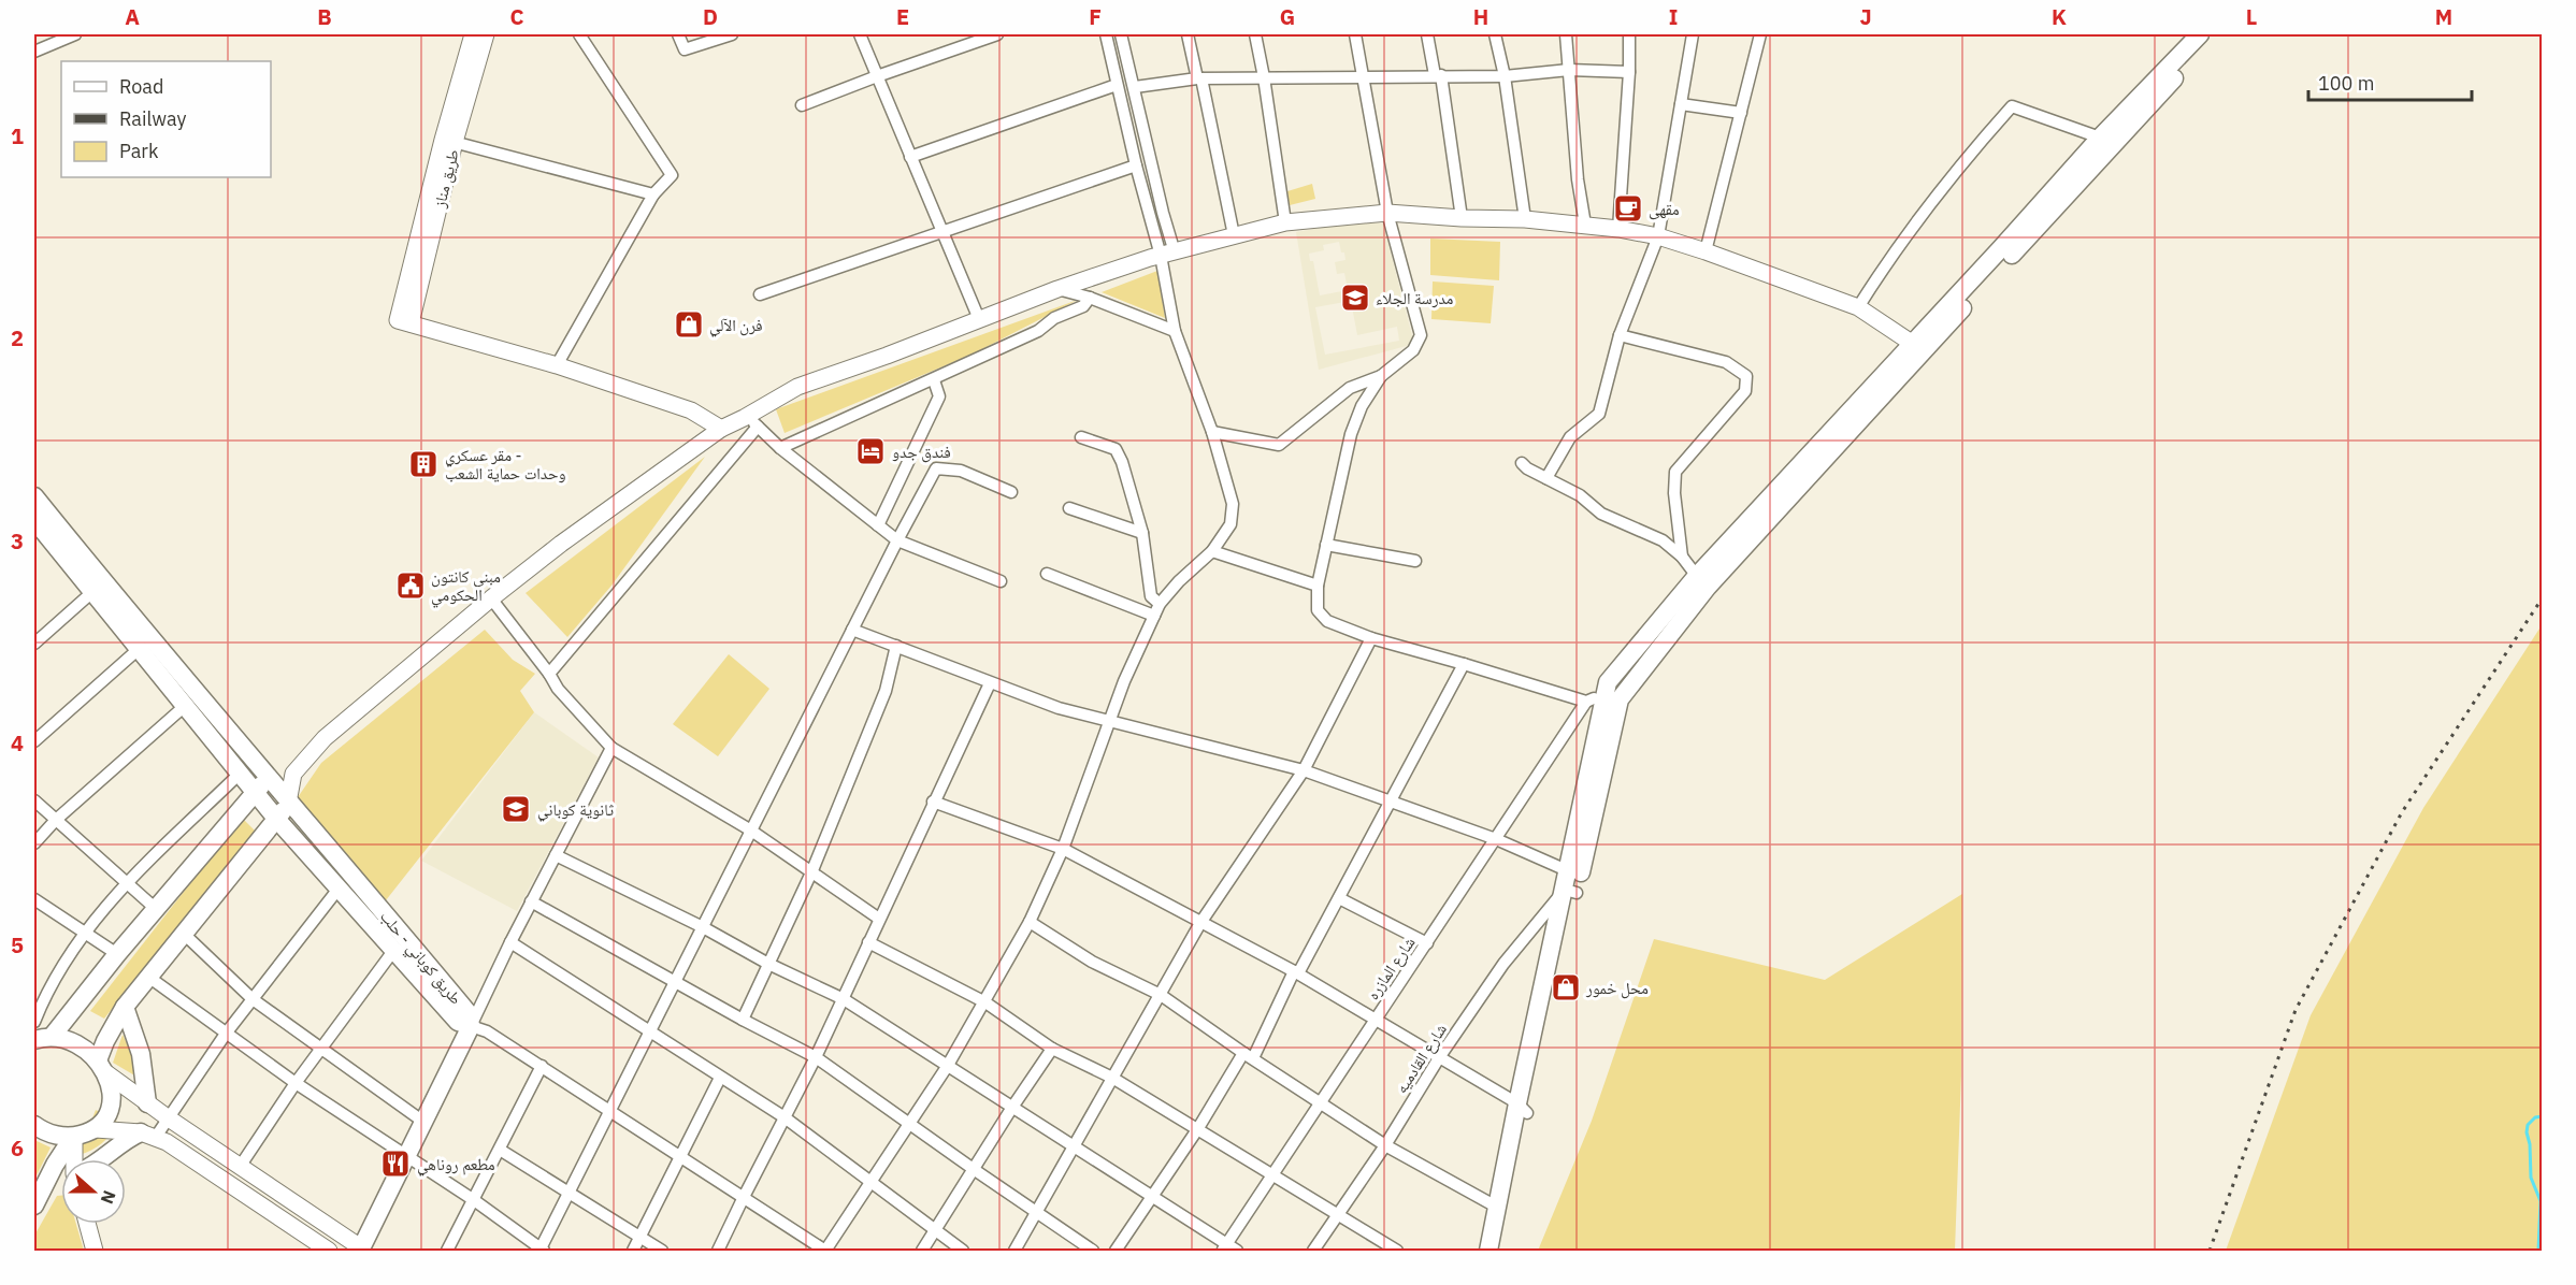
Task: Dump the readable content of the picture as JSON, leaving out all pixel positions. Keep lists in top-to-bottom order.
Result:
{
  "streets": {
    "main road": ["طريق مناز", "طريق كوباني - حلب"],
    "street": ["شارع المازره", "شارع القادميه"]
  },
  "places": {
    "cafe": ["مقهى"],
    "school or university": ["مدرسة الجلاء", "ثانوية كوباني"],
    "shop": ["فرن الآلي", "محل خمور"],
    "hotel": ["فندق جدو"],
    "building": ["مقر عسكري - وحدات حماية الشعب"],
    "public building": ["مبنى كانتون الحكومي"],
    "restaurant": ["مطعم روناهي"]
  },
  "legend": ["Road", "Railway", "Park"],
  "scale_bar": "100 m",
  "north": "right",
  "grid": {
    "columns": [
      "A",
      "B",
      "C",
      "D",
      "E",
      "F",
      "G",
      "H",
      "I",
      "J",
      "K",
      "L",
      "M"
    ],
    "rows": [
      "1",
      "2",
      "3",
      "4",
      "5",
      "6"
    ]
  }
}
